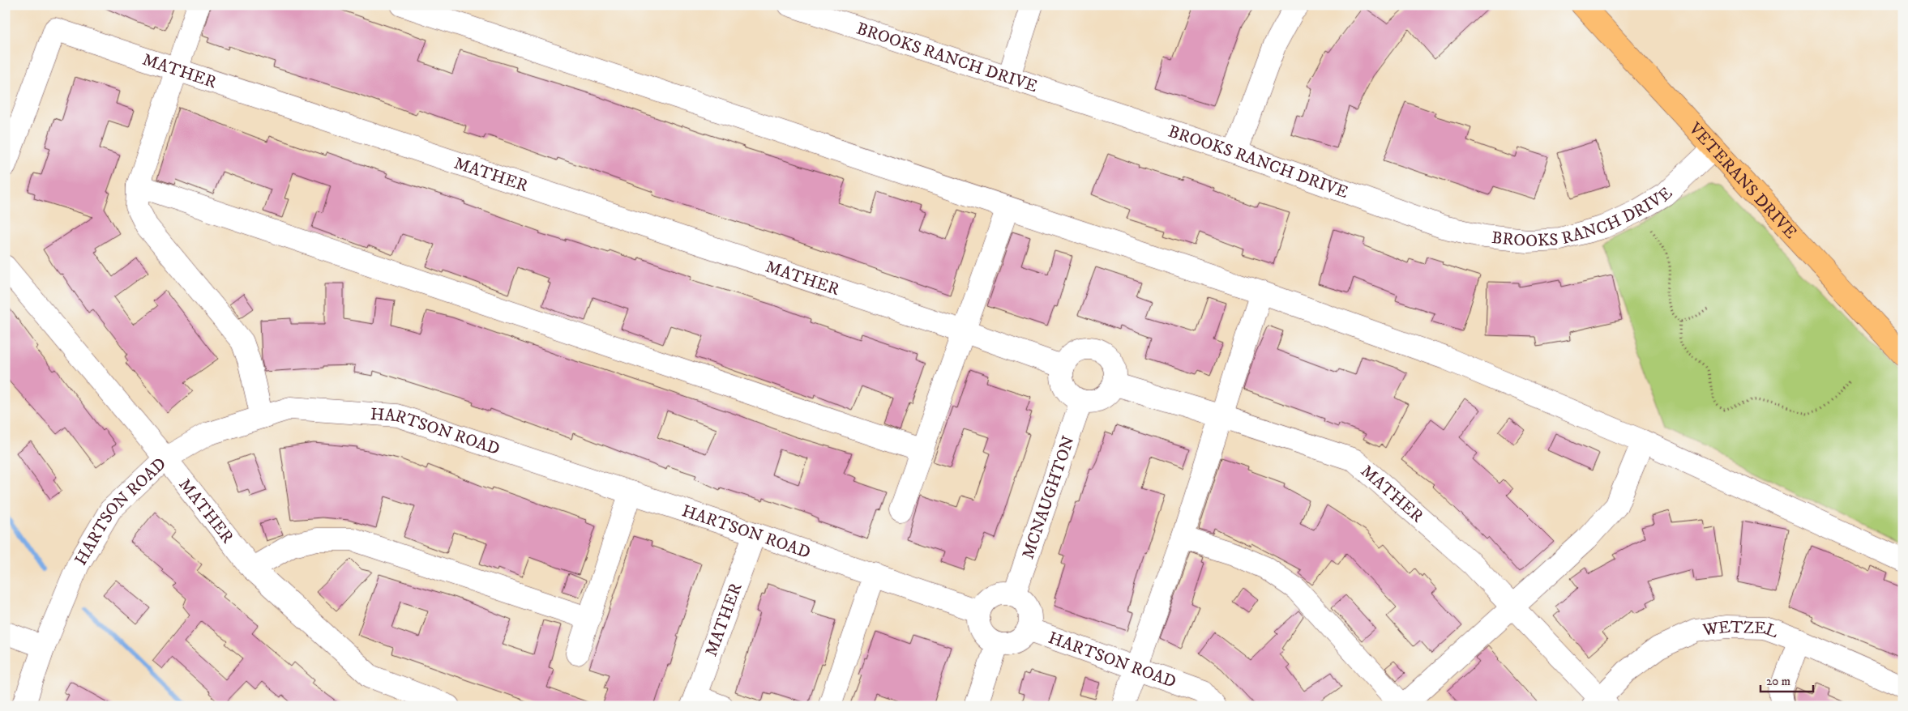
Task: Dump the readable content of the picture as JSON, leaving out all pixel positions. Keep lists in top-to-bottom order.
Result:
{
  "streets": {
    "main road": ["VETERANS DRIVE"],
    "street": [
      "BROOKS RANCH DRIVE",
      "MATHER",
      "HARTSON ROAD",
      "MCNAUGHTON",
      "WETZEL"
    ]
  },
  "crossings": [
    ["BROOKS RANCH DRIVE", "VETERANS DRIVE"],
    ["MATHER", "HARTSON ROAD"],
    ["MATHER", "MCNAUGHTON"],
    ["MATHER", "WETZEL"],
    ["HARTSON ROAD", "MCNAUGHTON"]
  ],
  "scale_bar": "20 m"
}
